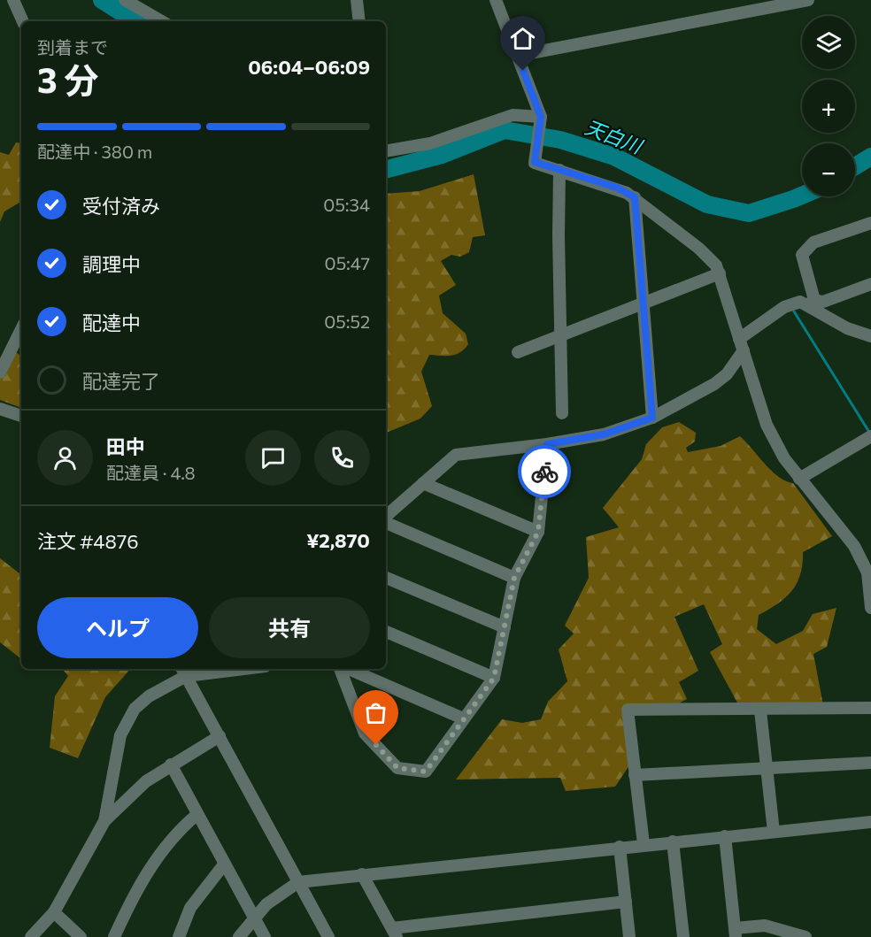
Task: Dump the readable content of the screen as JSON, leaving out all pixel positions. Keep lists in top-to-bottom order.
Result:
{
  "water": ["天白川"],
  "page": {
    "map_buttons": ["+", "−"],
    "heading": ["3 分", "到着まで", "06:04–06:09"],
    "panel": [
      "田中",
      "配達員 · 4.8",
      "注文 #4876",
      "¥2,870"
    ],
    "bar": "配達中 · 380 m",
    "list": [
      ["受付済み", "05:34"],
      ["調理中", "05:47"],
      ["配達中", "05:52"],
      "配達完了"
    ],
    "buttons": ["ヘルプ", "共有"]
  }
}
